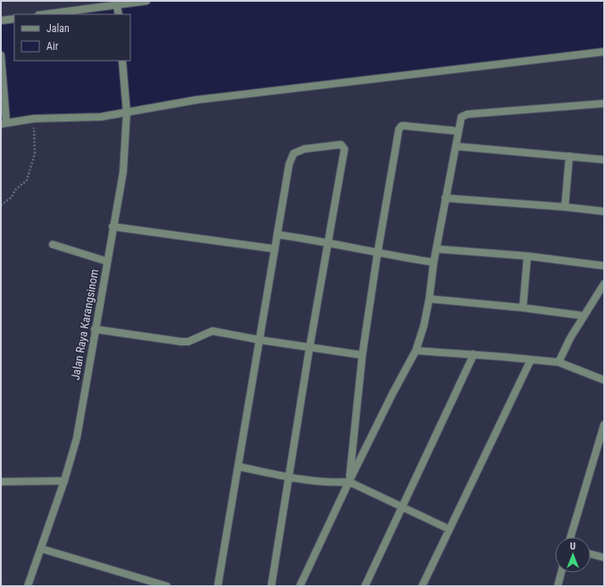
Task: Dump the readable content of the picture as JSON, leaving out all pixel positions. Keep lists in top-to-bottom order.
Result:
{
  "streets": {
    "street": ["Jalan Raya Karangsinom"]
  },
  "legend": ["Jalan", "Air"],
  "north": "top"
}
